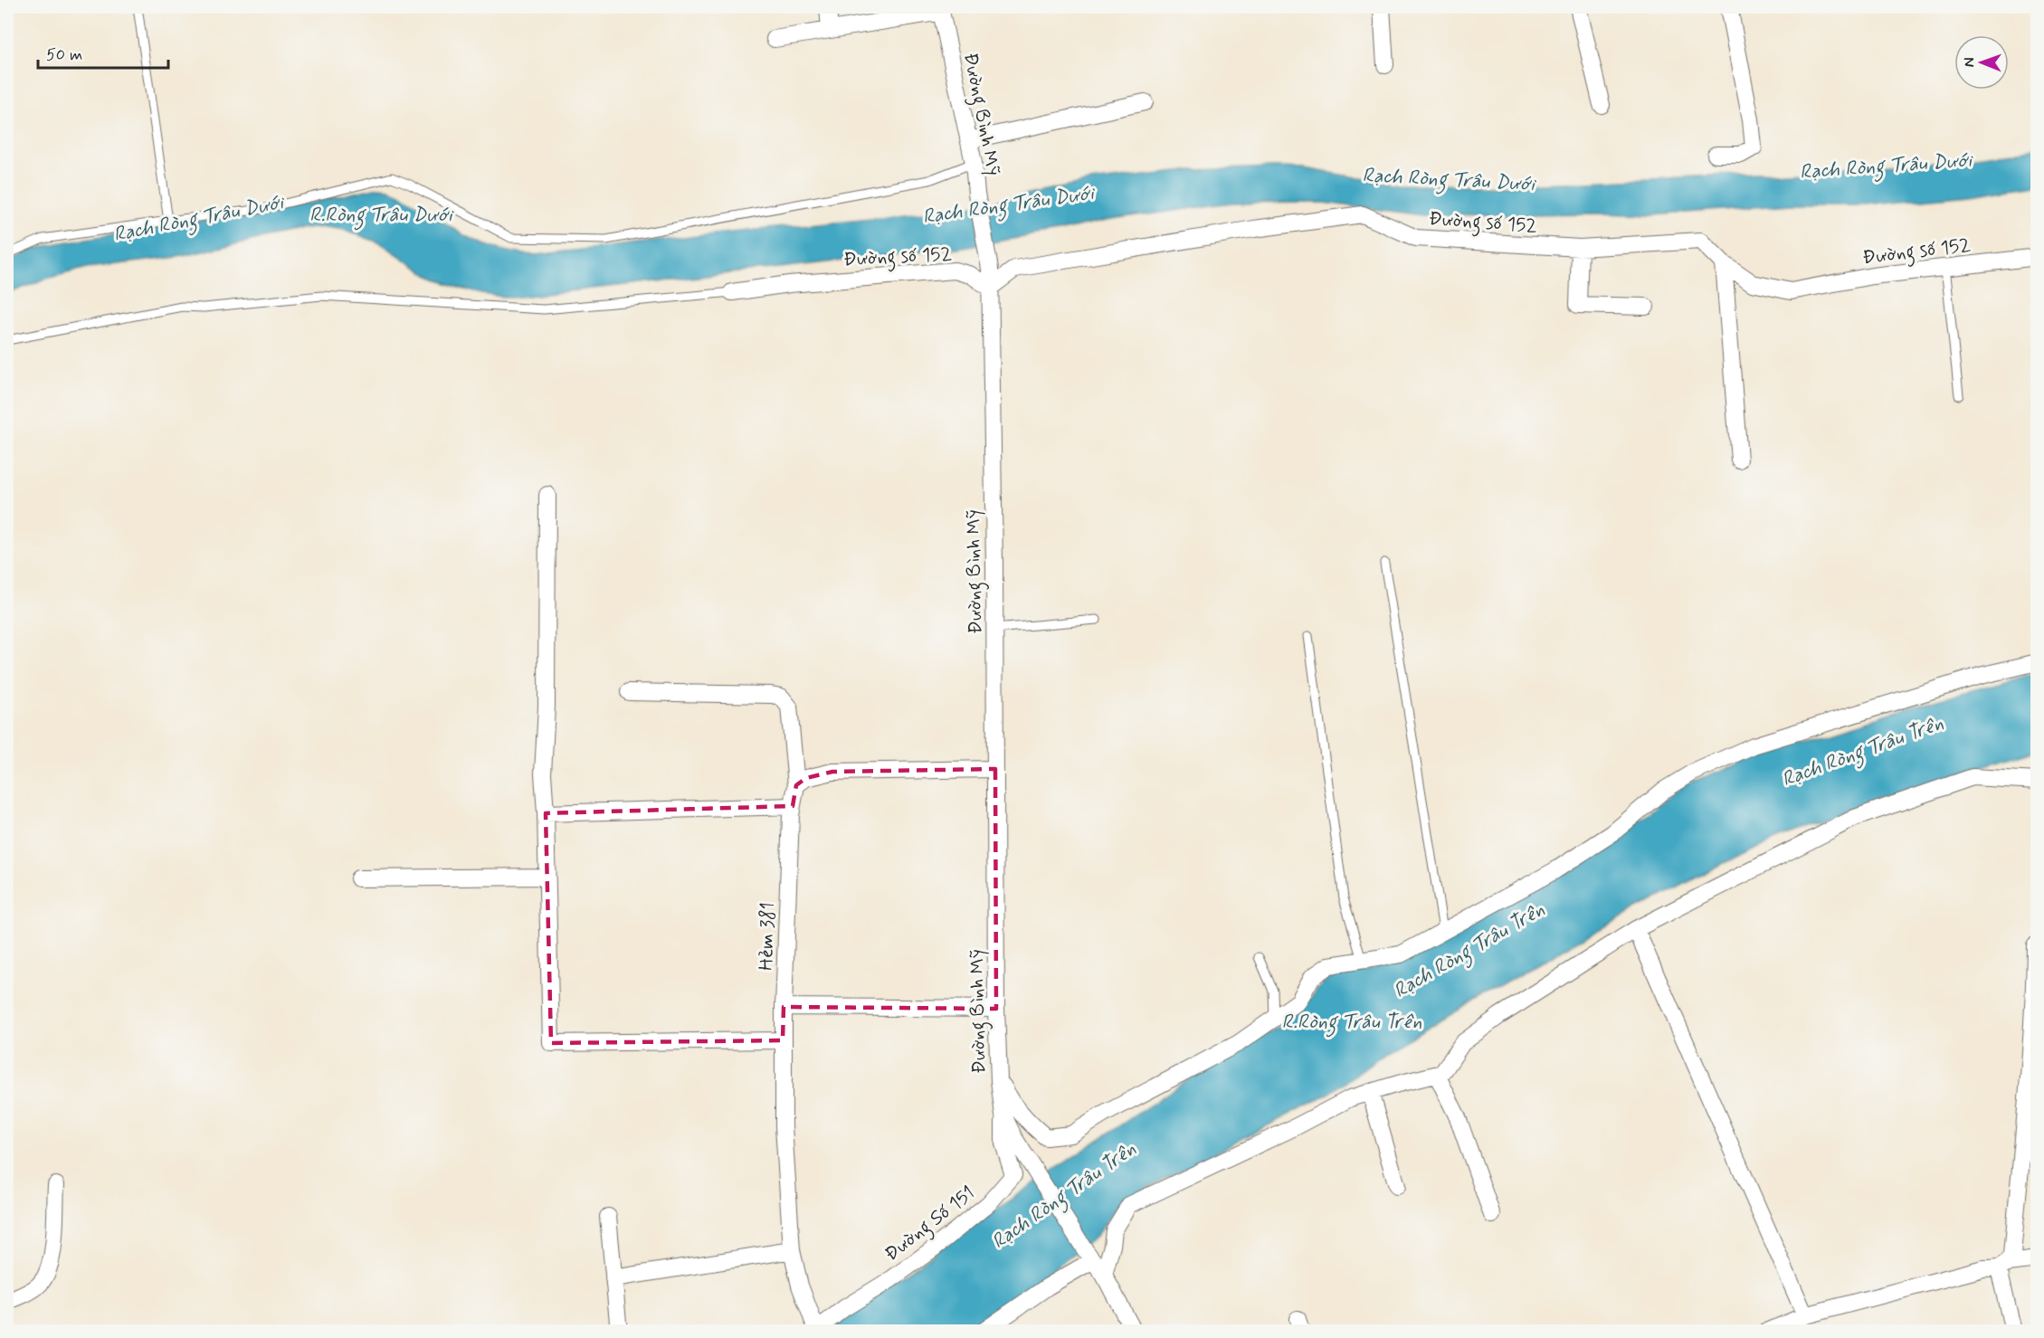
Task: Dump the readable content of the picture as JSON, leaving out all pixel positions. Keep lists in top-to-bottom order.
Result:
{
  "streets": {
    "street": [
      "Đường Bình Mỹ",
      "Đường số 152",
      "Hẻm 381",
      "Đường Số 151"
    ]
  },
  "crossings": [
    ["Đường Bình Mỹ", "Đường số 152"],
    ["Đường Bình Mỹ", "Đường Số 151"],
    ["Hẻm 381", "Đường Số 151"]
  ],
  "water": [
    "Rạch Ròng Trâu Dưới",
    "R.Ròng Trâu Dưới",
    "Rạch Ròng Trâu Trên",
    "R.Ròng Trâu Trên"
  ],
  "scale_bar": "50 m",
  "north": "left"
}
